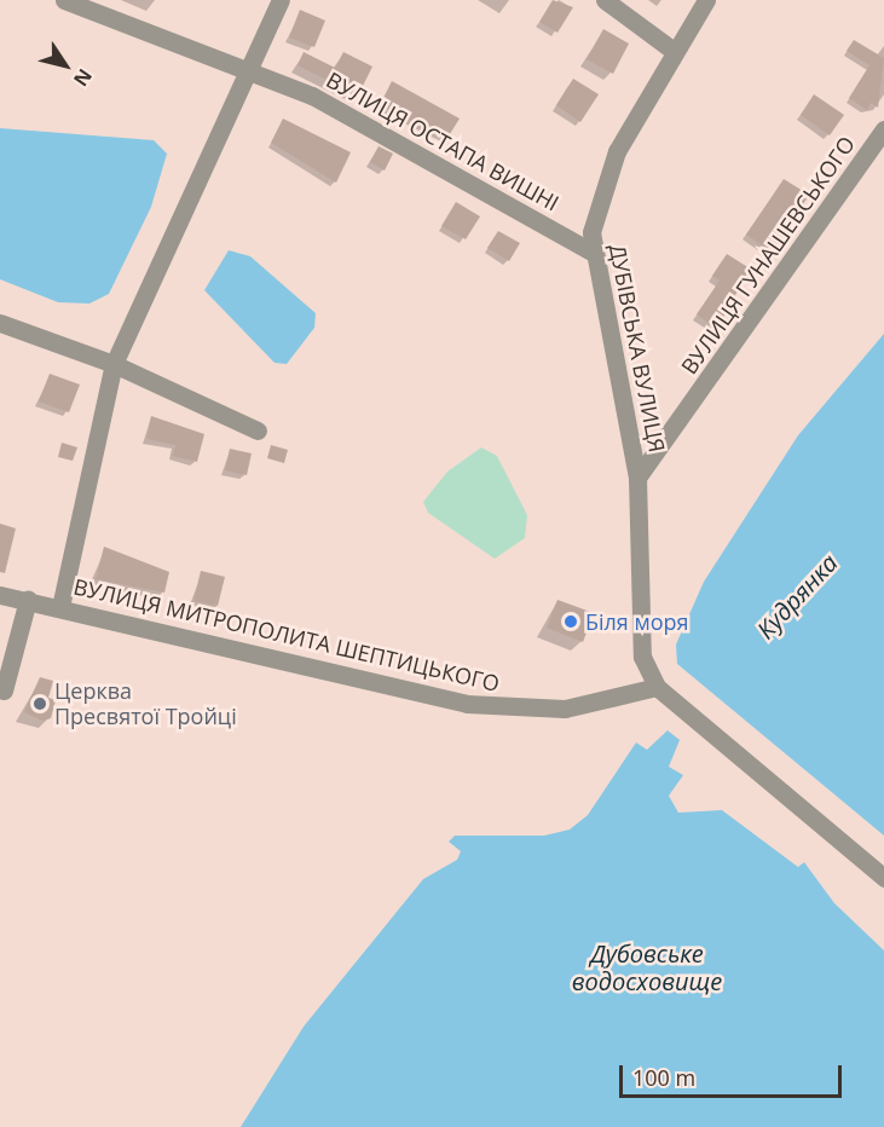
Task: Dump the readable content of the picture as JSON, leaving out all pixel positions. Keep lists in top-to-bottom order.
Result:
{
  "streets": {
    "street": [
      "ВУЛИЦЯ ОСТАПА ВИШНІ",
      "ВУЛИЦЯ ГУНАШЕВСЬКОГО",
      "ДУБІВСЬКА ВУЛИЦЯ",
      "ВУЛИЦЯ МИТРОПОЛИТА ШЕПТИЦЬКОГО"
    ]
  },
  "crossings": [
    ["ВУЛИЦЯ ОСТАПА ВИШНІ", "ДУБІВСЬКА ВУЛИЦЯ"],
    ["ВУЛИЦЯ ГУНАШЕВСЬКОГО", "ДУБІВСЬКА ВУЛИЦЯ"],
    ["ДУБІВСЬКА ВУЛИЦЯ", "ВУЛИЦЯ МИТРОПОЛИТА ШЕПТИЦЬКОГО"]
  ],
  "water": ["Кудрянка", "Дубовське водосховище"],
  "places": ["Біля моря", "Церква Пресвятої Тройці"],
  "scale_bar": "100 m",
  "north": "bottom right"
}
